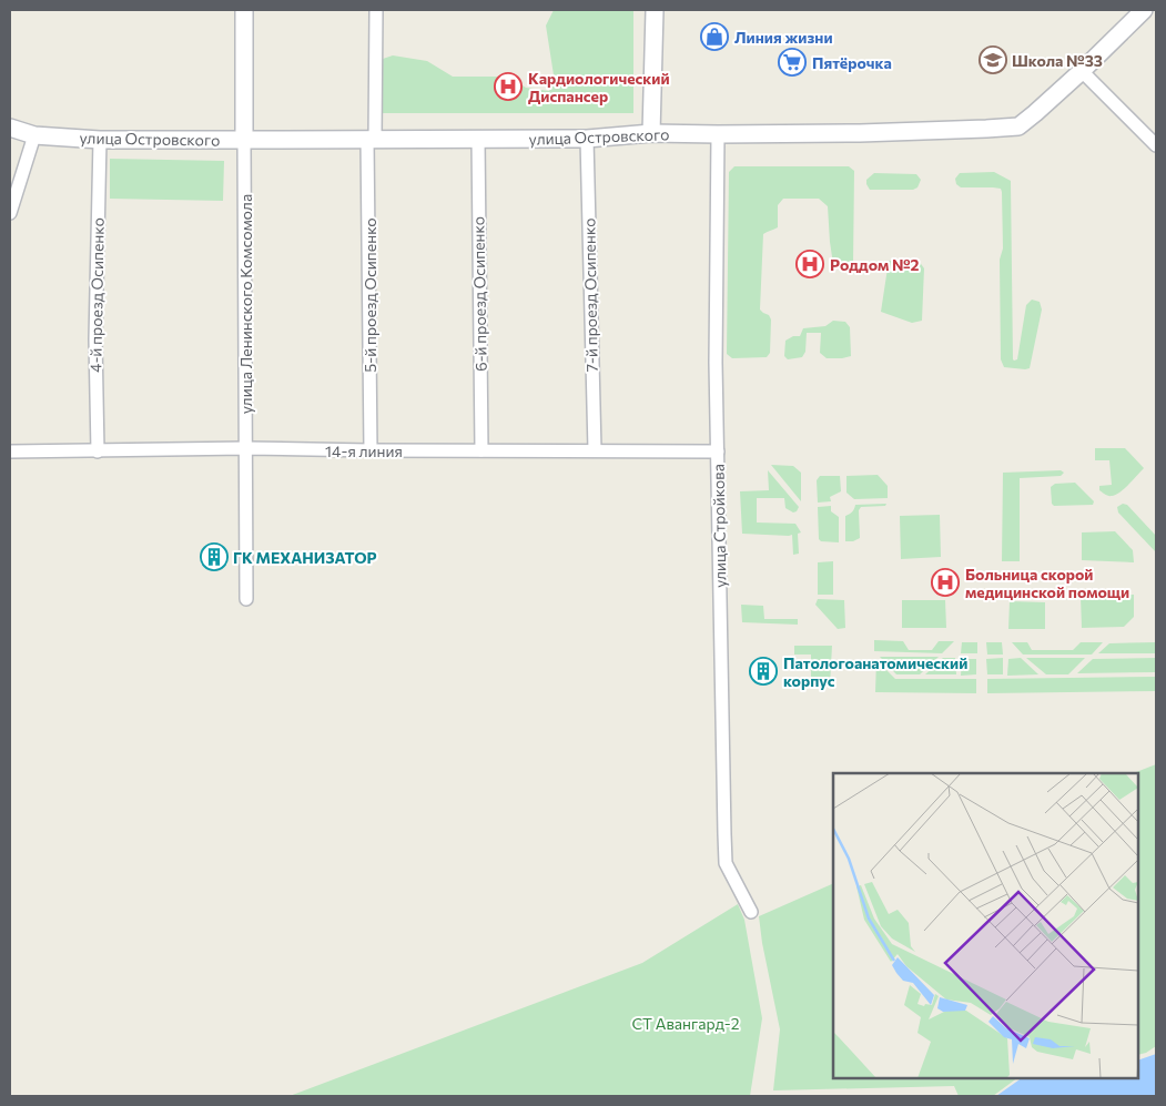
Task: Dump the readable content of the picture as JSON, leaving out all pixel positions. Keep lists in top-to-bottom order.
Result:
{
  "streets": {
    "street": [
      "улица Островского",
      "6-й проезд Осипенко",
      "4-й проезд Осипенко",
      "5-й проезд Осипенко",
      "7-й проезд Осипенко",
      "улица Ленинского Комсомола",
      "14-я линия",
      "улица Стройкова"
    ]
  },
  "crossings": [
    ["улица Островского", "6-й проезд Осипенко"],
    ["улица Островского", "4-й проезд Осипенко"],
    ["улица Островского", "5-й проезд Осипенко"],
    ["улица Островского", "7-й проезд Осипенко"],
    ["улица Островского", "улица Ленинского Комсомола"],
    ["улица Островского", "улица Стройкова"],
    ["6-й проезд Осипенко", "14-я линия"],
    ["4-й проезд Осипенко", "14-я линия"],
    ["5-й проезд Осипенко", "14-я линия"],
    ["7-й проезд Осипенко", "14-я линия"],
    ["улица Ленинского Комсомола", "14-я линия"],
    ["14-я линия", "улица Стройкова"]
  ],
  "parks": ["СТ Авангард-2"],
  "places": {
    "shop": ["Линия жизни"],
    "school or university": ["Школа №33"],
    "supermarket": ["Пятёрочка"],
    "hospital": ["Кардиологический Диспансер", "Роддом №2", "Больница скорой медицинской помощи"],
    "building": ["ГК МЕХАНИЗАТОР", "Патологоанатомический корпус"]
  }
}
